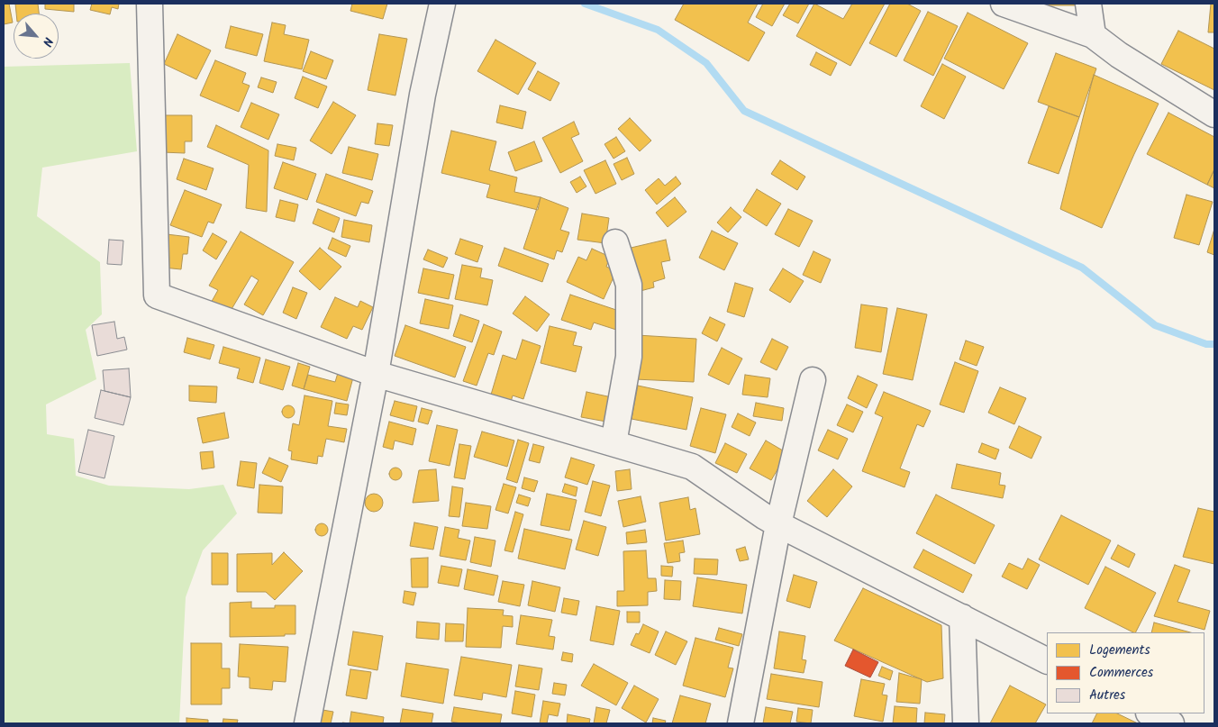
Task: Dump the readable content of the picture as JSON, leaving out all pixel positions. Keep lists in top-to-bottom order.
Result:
{
  "legend": ["Logements", "Commerces", "Autres"],
  "north": "bottom right"
}
